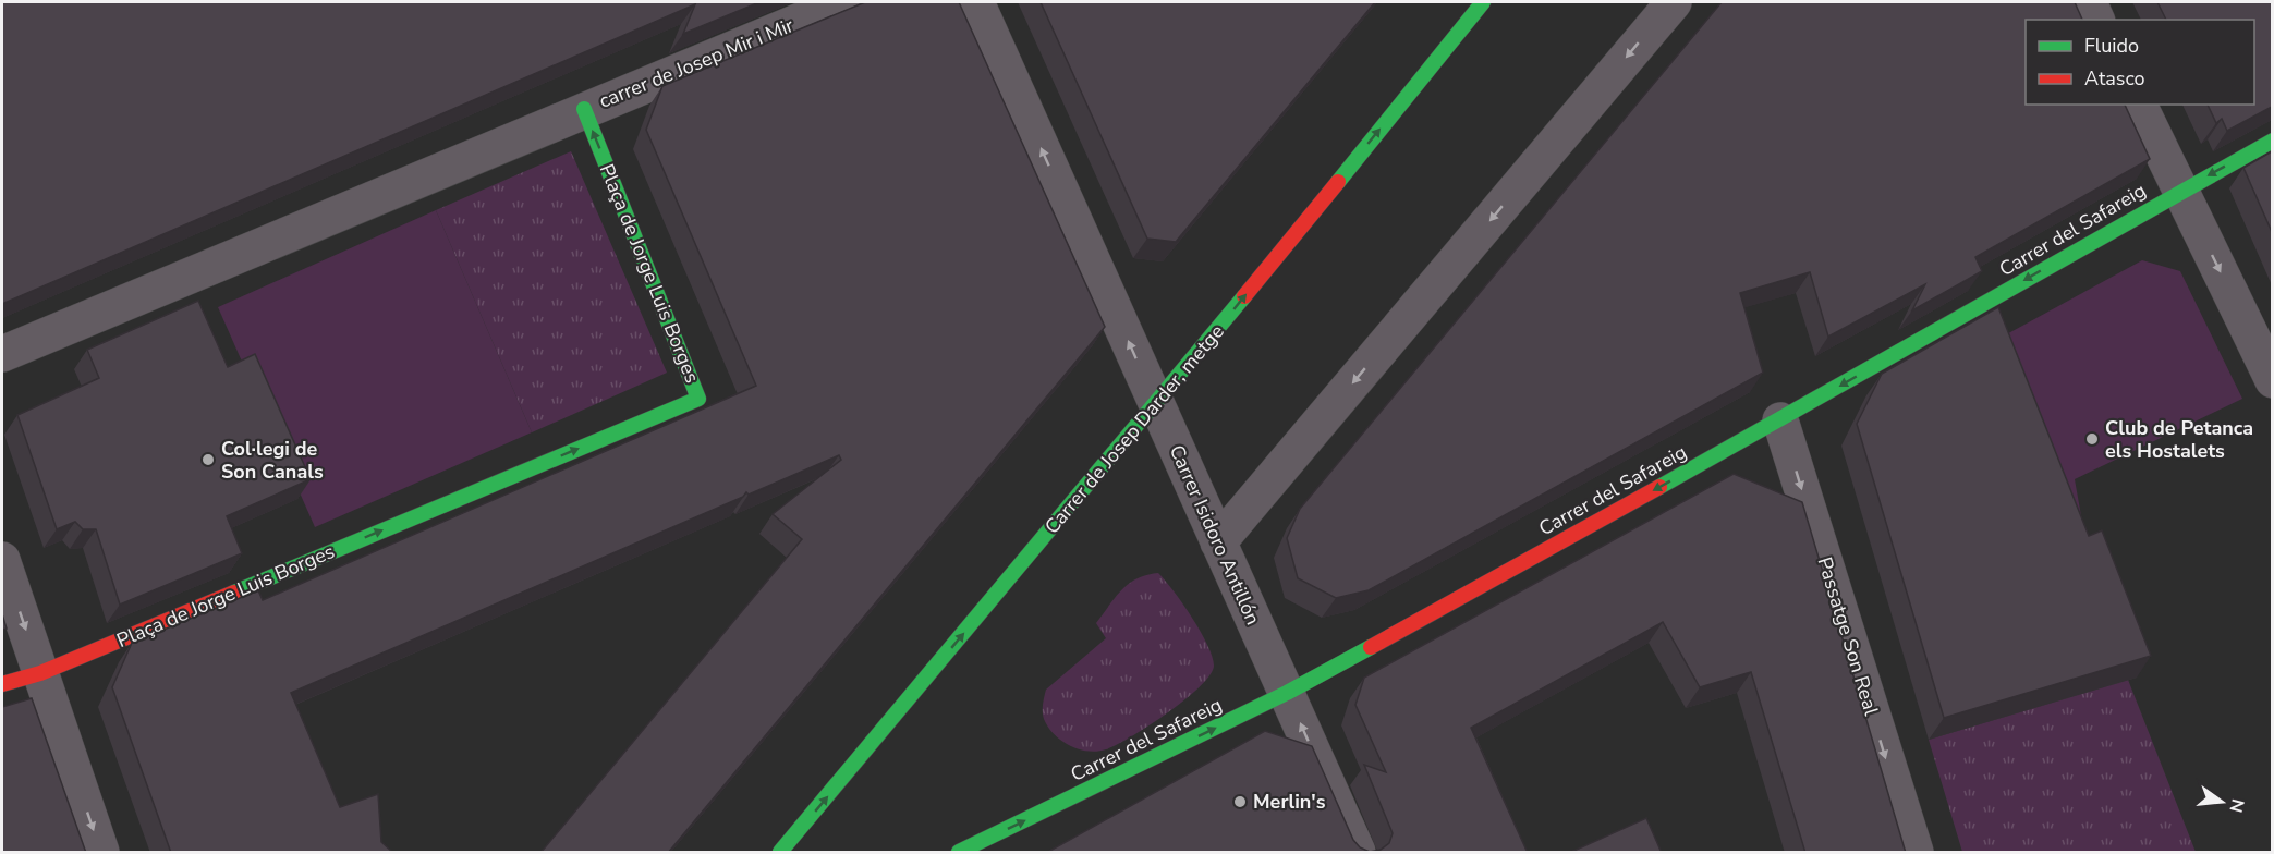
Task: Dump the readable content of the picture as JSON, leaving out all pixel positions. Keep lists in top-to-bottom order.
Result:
{
  "streets": {
    "street": [
      "carrer de Josep Mir i Mir",
      "Carrer del Safareig",
      "Plaça de Jorge Luis Borges",
      "Carrer de Josep Darder, metge",
      "Carrer Isidoro Antillón",
      "Passatge Son Real"
    ]
  },
  "crossings": [
    ["carrer de Josep Mir i Mir", "Plaça de Jorge Luis Borges"],
    ["Carrer del Safareig", "Carrer Isidoro Antillón"],
    ["Carrer del Safareig", "Passatge Son Real"],
    ["Carrer de Josep Darder, metge", "Carrer Isidoro Antillón"]
  ],
  "one_way": ["Carrer de Josep Darder, metge", "Carrer Isidoro Antillón", "Passatge Son Real"],
  "places": ["Club de Petanca els Hostalets", "Col·legi de Son Canals", "Merlin's"],
  "legend": ["Fluido", "Atasco"],
  "north": "right"
}
